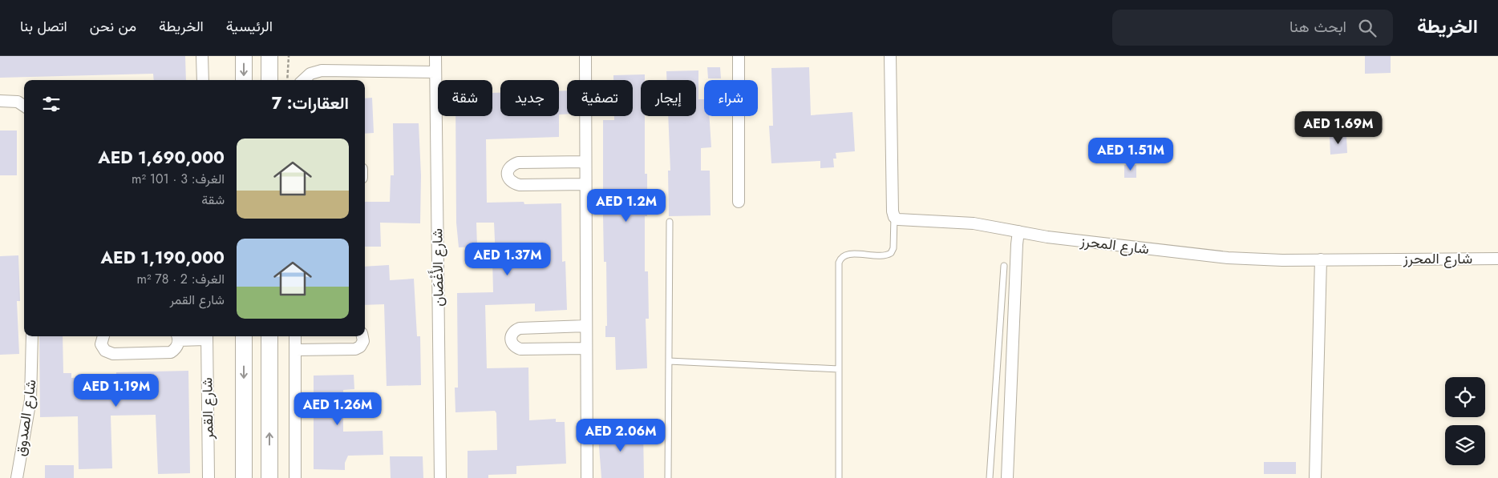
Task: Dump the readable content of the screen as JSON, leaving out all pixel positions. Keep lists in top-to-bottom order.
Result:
{
  "streets": {
    "street": [
      "شارع المحرز",
      "شارع الأَغْصَان",
      "شارع القمر",
      "شارع الصدوق"
    ]
  },
  "page": {
    "header": "الخريطة",
    "search": "ابحث هنا",
    "nav": [
      "الرئيسية",
      "الخريطة",
      "من نحن",
      "اتصل بنا"
    ],
    "chip": [
      "شراء",
      "إيجار",
      "تصفية",
      "جديد",
      "شقة"
    ],
    "heading": "العقارات: 7",
    "price": [
      "AED 1.69M",
      "AED 1.51M",
      "AED 1.2M",
      "AED 1.37M",
      "AED 1.19M",
      "AED 1.26M",
      "AED 2.06M"
    ],
    "list": [
      {
        "name": "AED 1,690,000",
        "note": "الغرف: 3 · 101 m² · شقة"
      },
      {
        "name": "AED 1,190,000",
        "note": "الغرف: 2 · 78 m² · شارع القمر"
      }
    ]
  }
}
